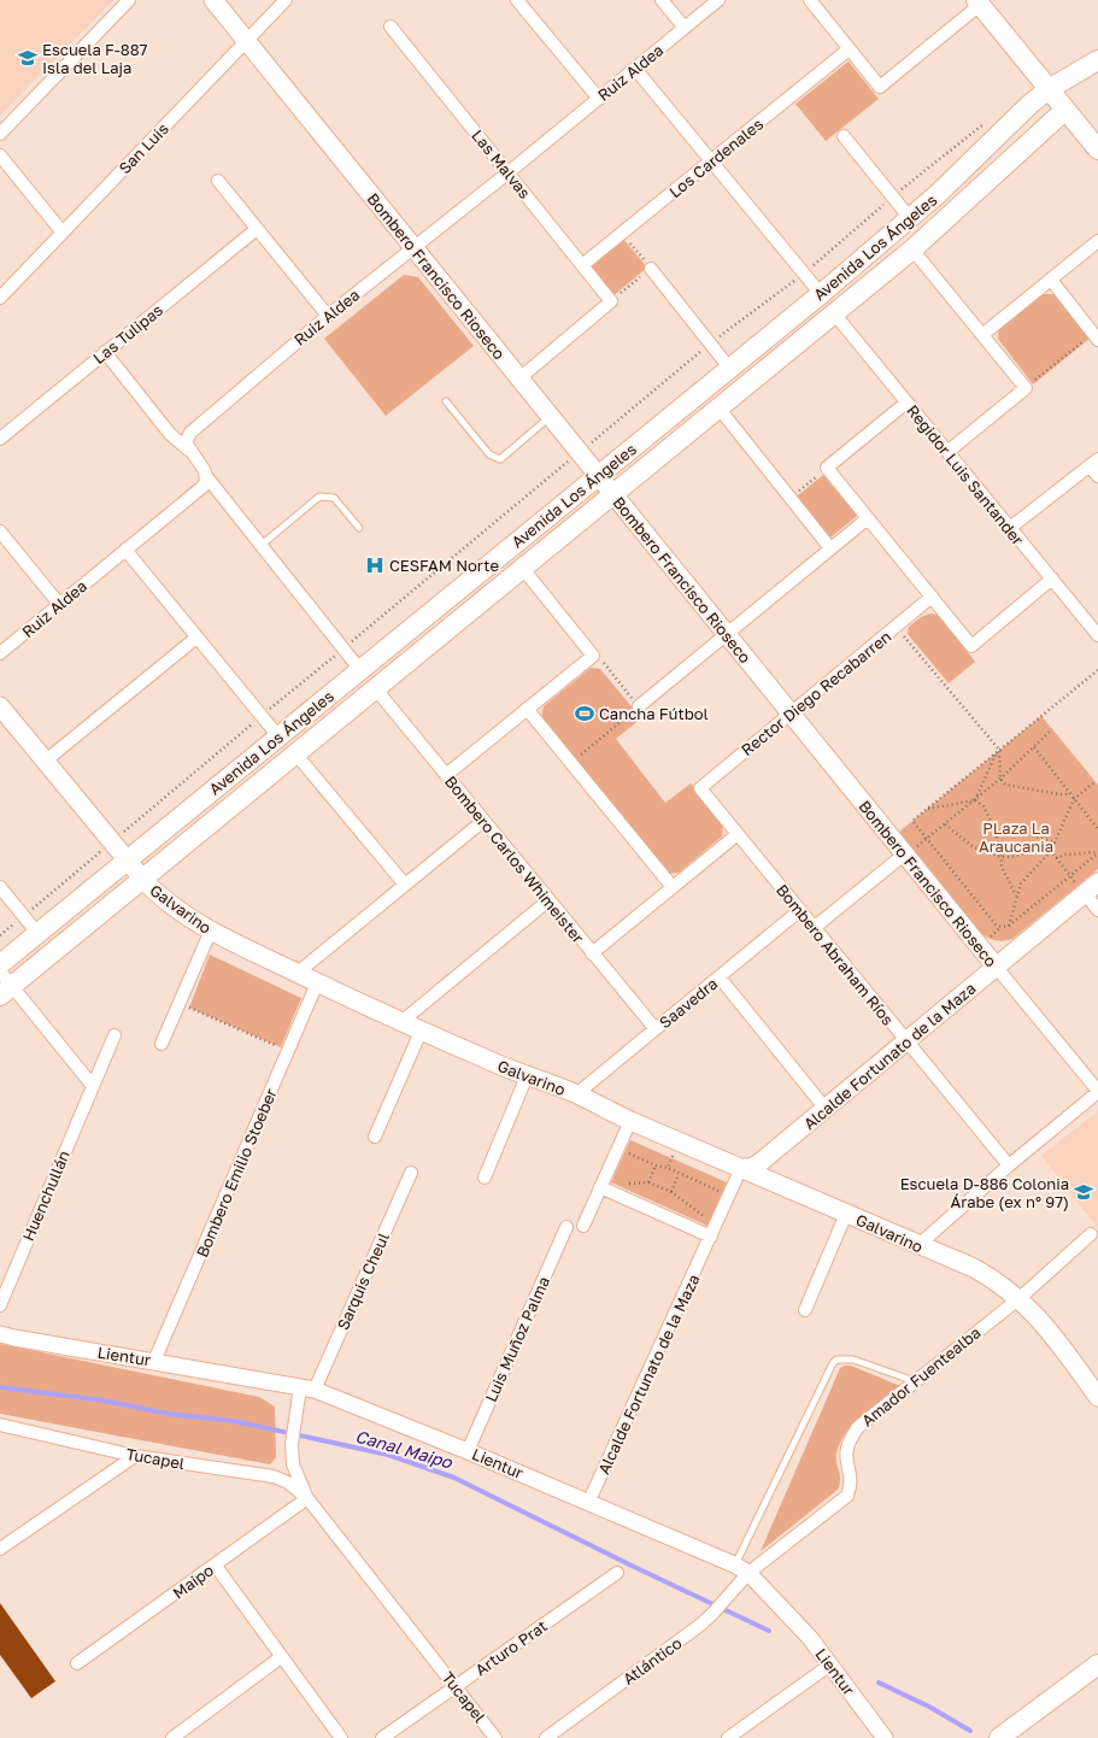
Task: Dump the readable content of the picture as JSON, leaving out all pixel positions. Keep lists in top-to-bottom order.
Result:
{
  "streets": {
    "main road": [
      "Avenida Los Ángeles",
      "Bombero Francisco Rioseco",
      "Galvarino",
      "Alcalde Fortunato de la Maza"
    ],
    "street": [
      "Ruiz Aldea",
      "San Luis",
      "Los Cardenales",
      "Las Malvas",
      "Las Tulipas",
      "Regidor Luis Santander",
      "Rector Diego Recabarren",
      "Bombero Carlos Whimeister",
      "Bombero Abraham Ríos",
      "Saavedra",
      "Bombero Emilio Stoeber",
      "Huenchullán",
      "Sarquis Cheul",
      "Luis Muñoz Palma",
      "Lientur",
      "Amador Fuentealba",
      "Tucapel",
      "Maipo",
      "Arturo Prat",
      "Atlántico"
    ]
  },
  "crossings": [
    ["Ruiz Aldea", "Las Malvas"],
    ["Ruiz Aldea", "Bombero Francisco Rioseco"],
    ["San Luis", "Bombero Francisco Rioseco"],
    ["Los Cardenales", "Las Malvas"],
    ["Avenida Los Ángeles", "Bombero Francisco Rioseco"],
    ["Avenida Los Ángeles", "Regidor Luis Santander"],
    ["Avenida Los Ángeles", "Bombero Carlos Whimeister"],
    ["Avenida Los Ángeles", "Galvarino"],
    ["Bombero Francisco Rioseco", "Rector Diego Recabarren"],
    ["Bombero Francisco Rioseco", "Alcalde Fortunato de la Maza"],
    ["Rector Diego Recabarren", "Bombero Abraham Ríos"],
    ["Bombero Carlos Whimeister", "Saavedra"],
    ["Galvarino", "Saavedra"],
    ["Galvarino", "Alcalde Fortunato de la Maza"],
    ["Galvarino", "Bombero Emilio Stoeber"],
    ["Galvarino", "Amador Fuentealba"],
    ["Bombero Abraham Ríos", "Saavedra"],
    ["Bombero Abraham Ríos", "Alcalde Fortunato de la Maza"],
    ["Alcalde Fortunato de la Maza", "Lientur"],
    ["Bombero Emilio Stoeber", "Lientur"],
    ["Sarquis Cheul", "Lientur"],
    ["Sarquis Cheul", "Tucapel"],
    ["Luis Muñoz Palma", "Lientur"],
    ["Lientur", "Amador Fuentealba"],
    ["Lientur", "Tucapel"],
    ["Lientur", "Atlántico"],
    ["Amador Fuentealba", "Atlántico"],
    ["Tucapel", "Maipo"],
    ["Tucapel", "Arturo Prat"]
  ],
  "water": ["Canal Maipo"],
  "parks": ["PLaza La Araucania"],
  "places": {
    "school or university": ["Escuela F-887 Isla del Laja", "Escuela D-886 Colonia Árabe (ex n° 97)"],
    "hospital": ["CESFAM Norte"],
    "sports": ["Cancha Fútbol"]
  }
}
